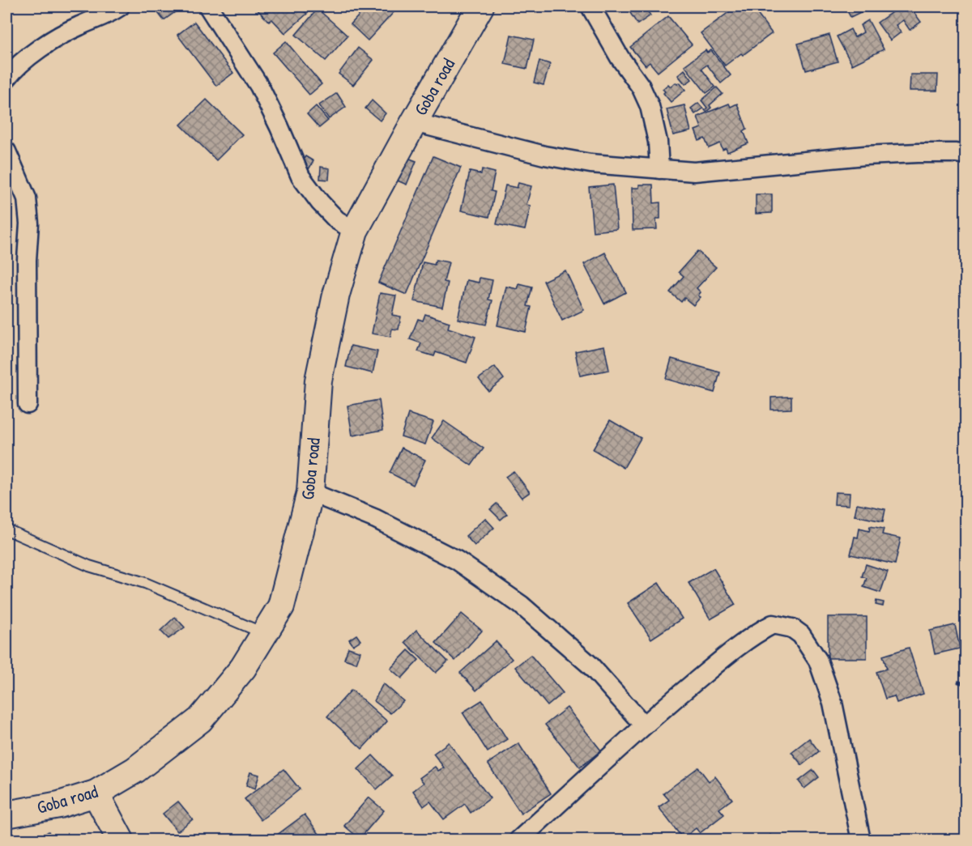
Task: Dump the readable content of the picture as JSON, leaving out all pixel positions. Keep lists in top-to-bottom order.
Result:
{
  "streets": {
    "street": ["Goba road"]
  }
}
